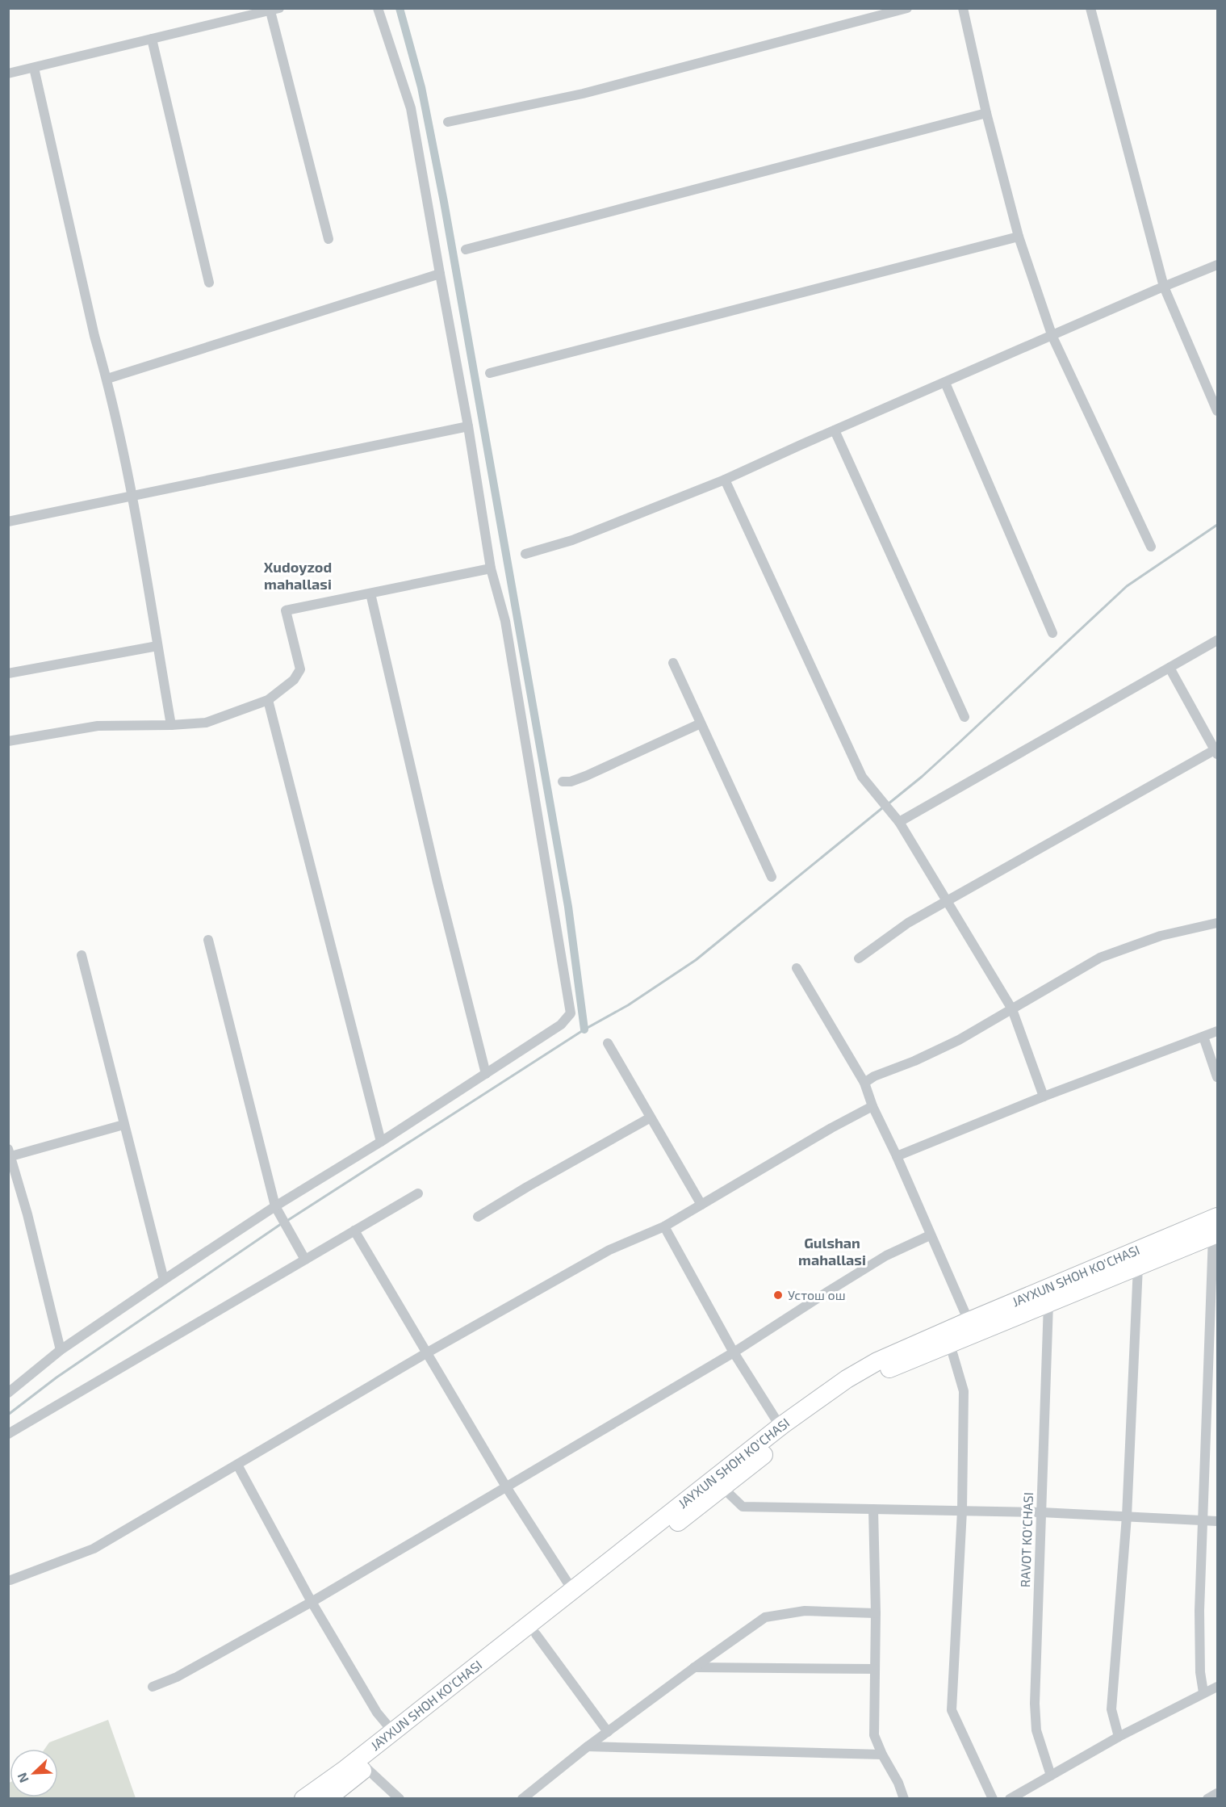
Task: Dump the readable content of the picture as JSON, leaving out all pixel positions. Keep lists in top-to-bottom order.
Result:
{
  "streets": {
    "highway": ["JAYXUN SHOH KO'CHASI"],
    "street": ["RAVOT KO'CHASI"]
  },
  "crossings": [
    ["JAYXUN SHOH KO'CHASI", "RAVOT KO'CHASI"]
  ],
  "districts": ["Xudoyzod mahallasi", "Gulshan mahallasi"],
  "places": ["Устош ош"],
  "north": "bottom left"
}
